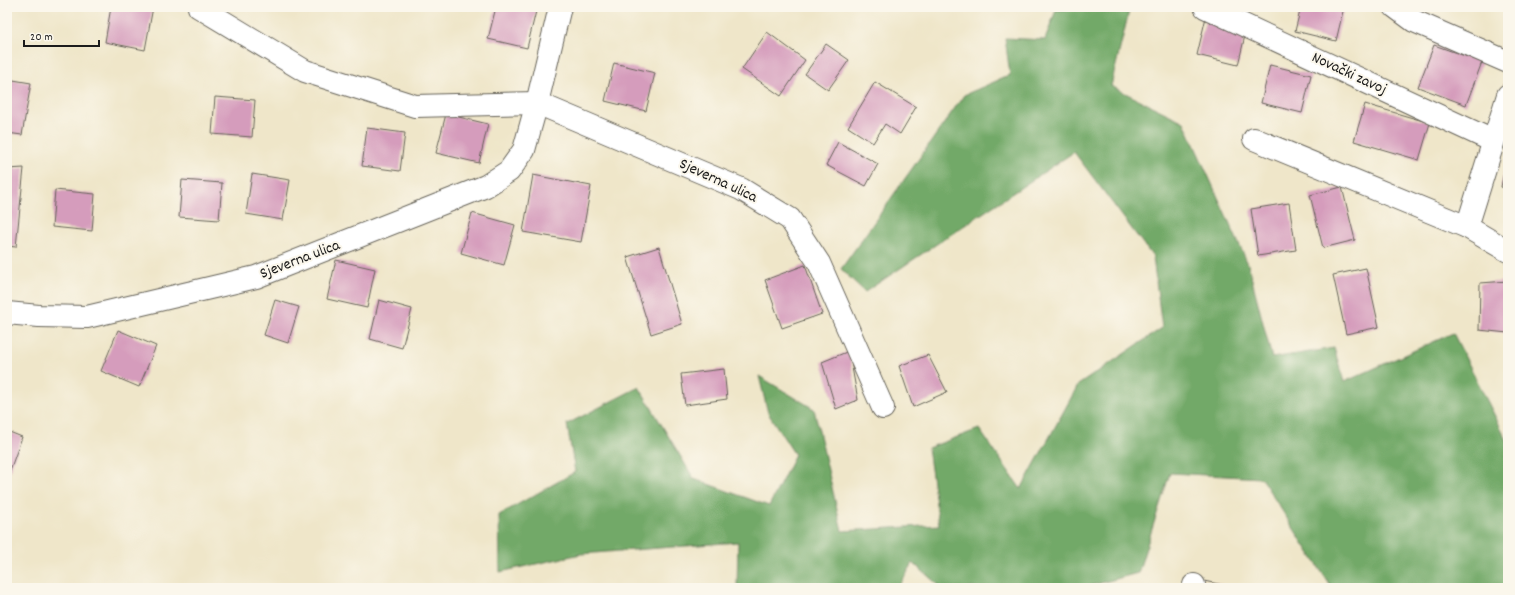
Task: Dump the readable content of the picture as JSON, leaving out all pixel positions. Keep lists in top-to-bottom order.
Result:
{
  "streets": {
    "street": ["Novački zavoj", "Sjeverna ulica"]
  },
  "scale_bar": "20 m"
}
